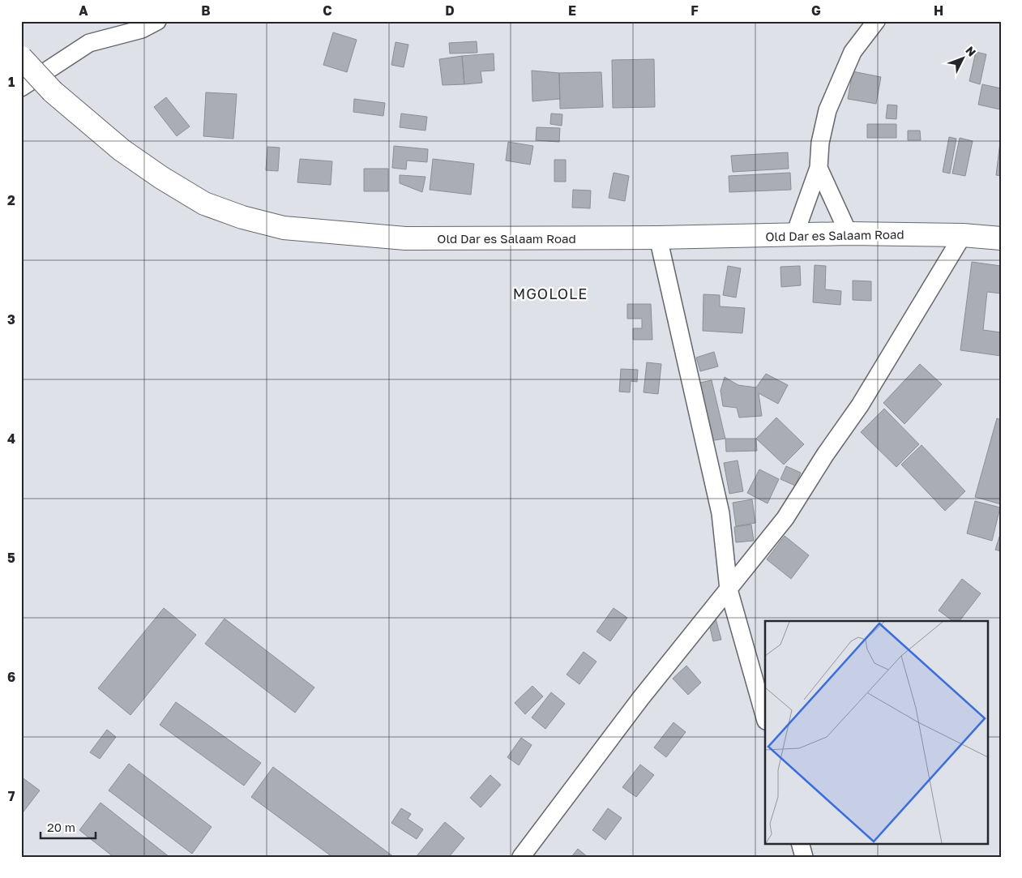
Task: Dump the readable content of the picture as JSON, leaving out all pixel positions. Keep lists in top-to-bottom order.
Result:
{
  "streets": {
    "street": ["Old Dar es Salaam Road"]
  },
  "districts": ["MGOLOLE"],
  "scale_bar": "20 m",
  "north": "top right",
  "grid": {
    "columns": [
      "A",
      "B",
      "C",
      "D",
      "E",
      "F",
      "G",
      "H"
    ],
    "rows": [
      "1",
      "2",
      "3",
      "4",
      "5",
      "6",
      "7"
    ]
  }
}
